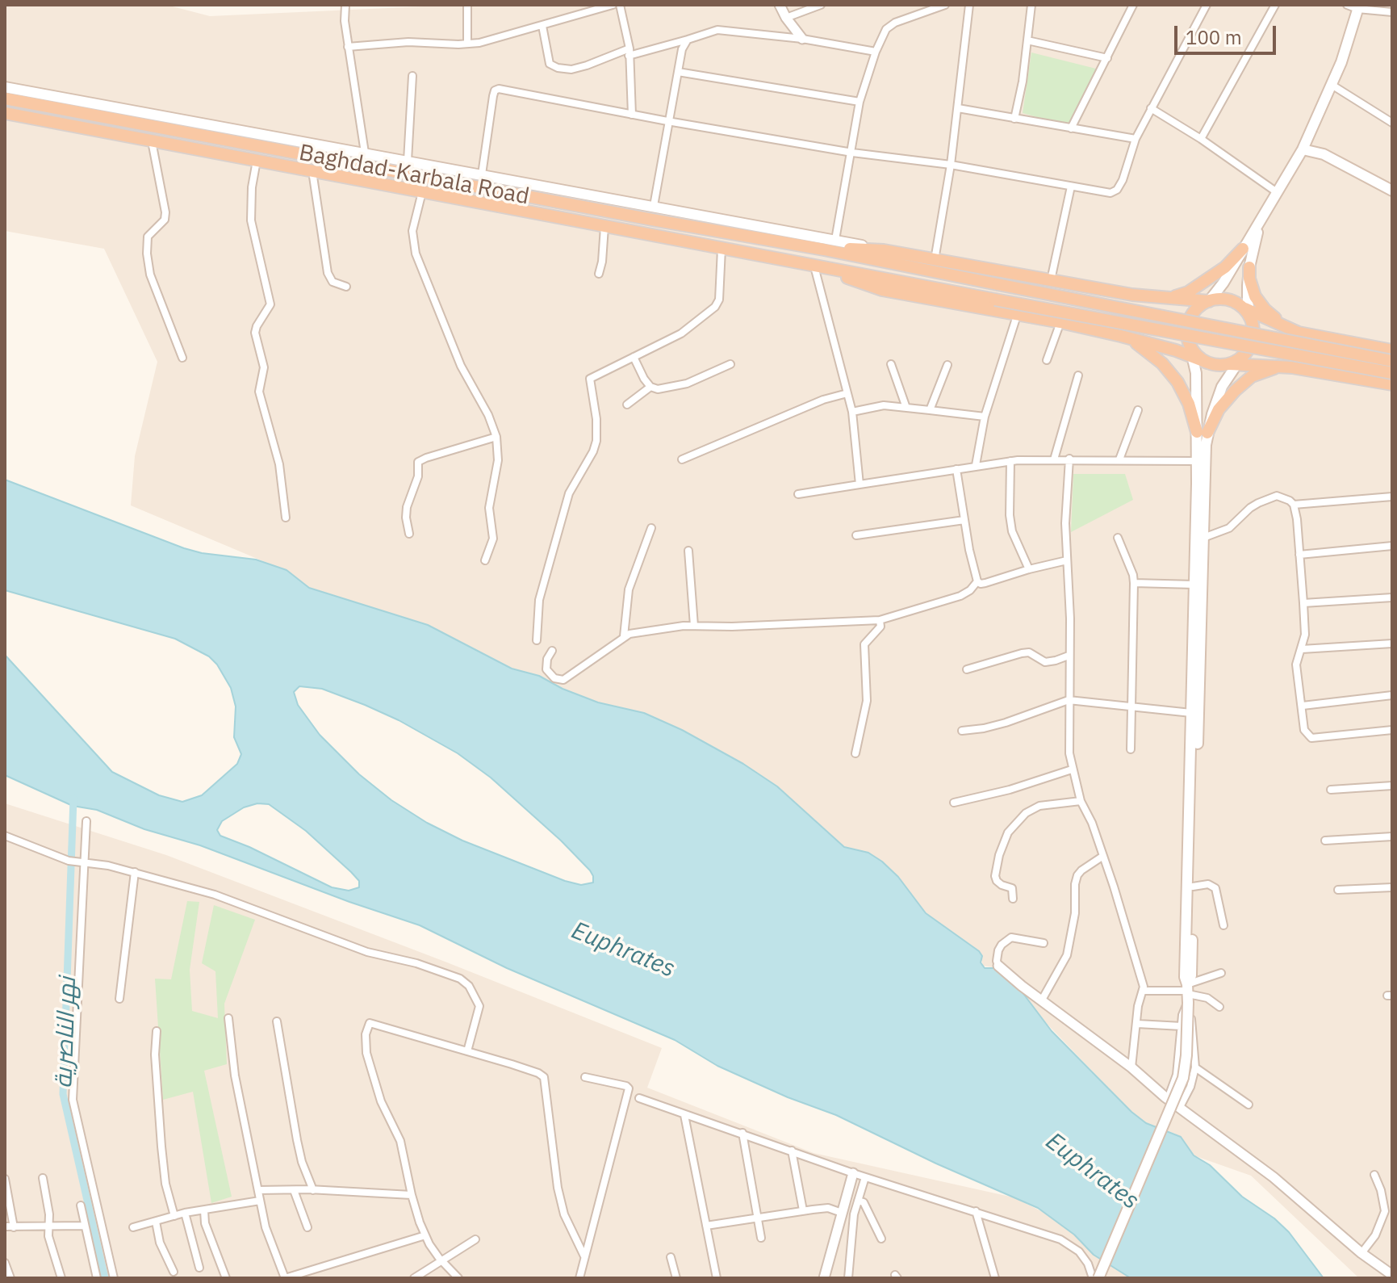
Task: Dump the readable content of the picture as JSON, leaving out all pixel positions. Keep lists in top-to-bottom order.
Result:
{
  "streets": {
    "highway": ["Baghdad-Karbala Road"]
  },
  "water": ["Euphrates", "نهر الناصرية"],
  "scale_bar": "100 m"
}
